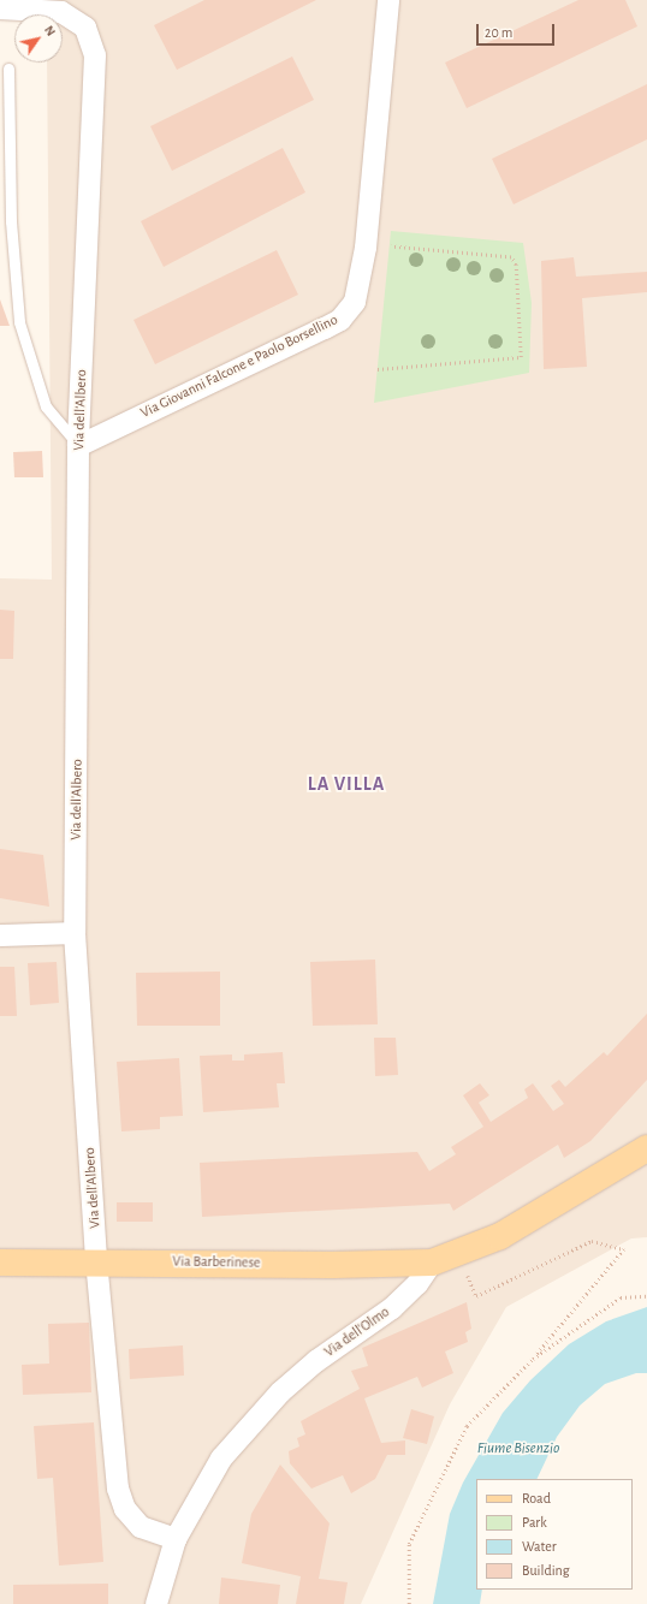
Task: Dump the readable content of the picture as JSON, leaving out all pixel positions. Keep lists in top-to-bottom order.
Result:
{
  "streets": {
    "main road": ["Via Barberinese"],
    "street": ["Via Giovanni Falcone e Paolo Borsellino", "Via dell'Albero", "Via dell'Olmo"]
  },
  "crossings": [
    ["Via Giovanni Falcone e Paolo Borsellino", "Via dell'Albero"],
    ["Via dell'Albero", "Via Barberinese"],
    ["Via dell'Albero", "Via dell'Olmo"],
    ["Via Barberinese", "Via dell'Olmo"]
  ],
  "districts": ["LA VILLA"],
  "water": ["Fiume Bisenzio"],
  "legend": [
    "Road",
    "Park",
    "Water",
    "Building"
  ],
  "scale_bar": "20 m",
  "north": "top right"
}
